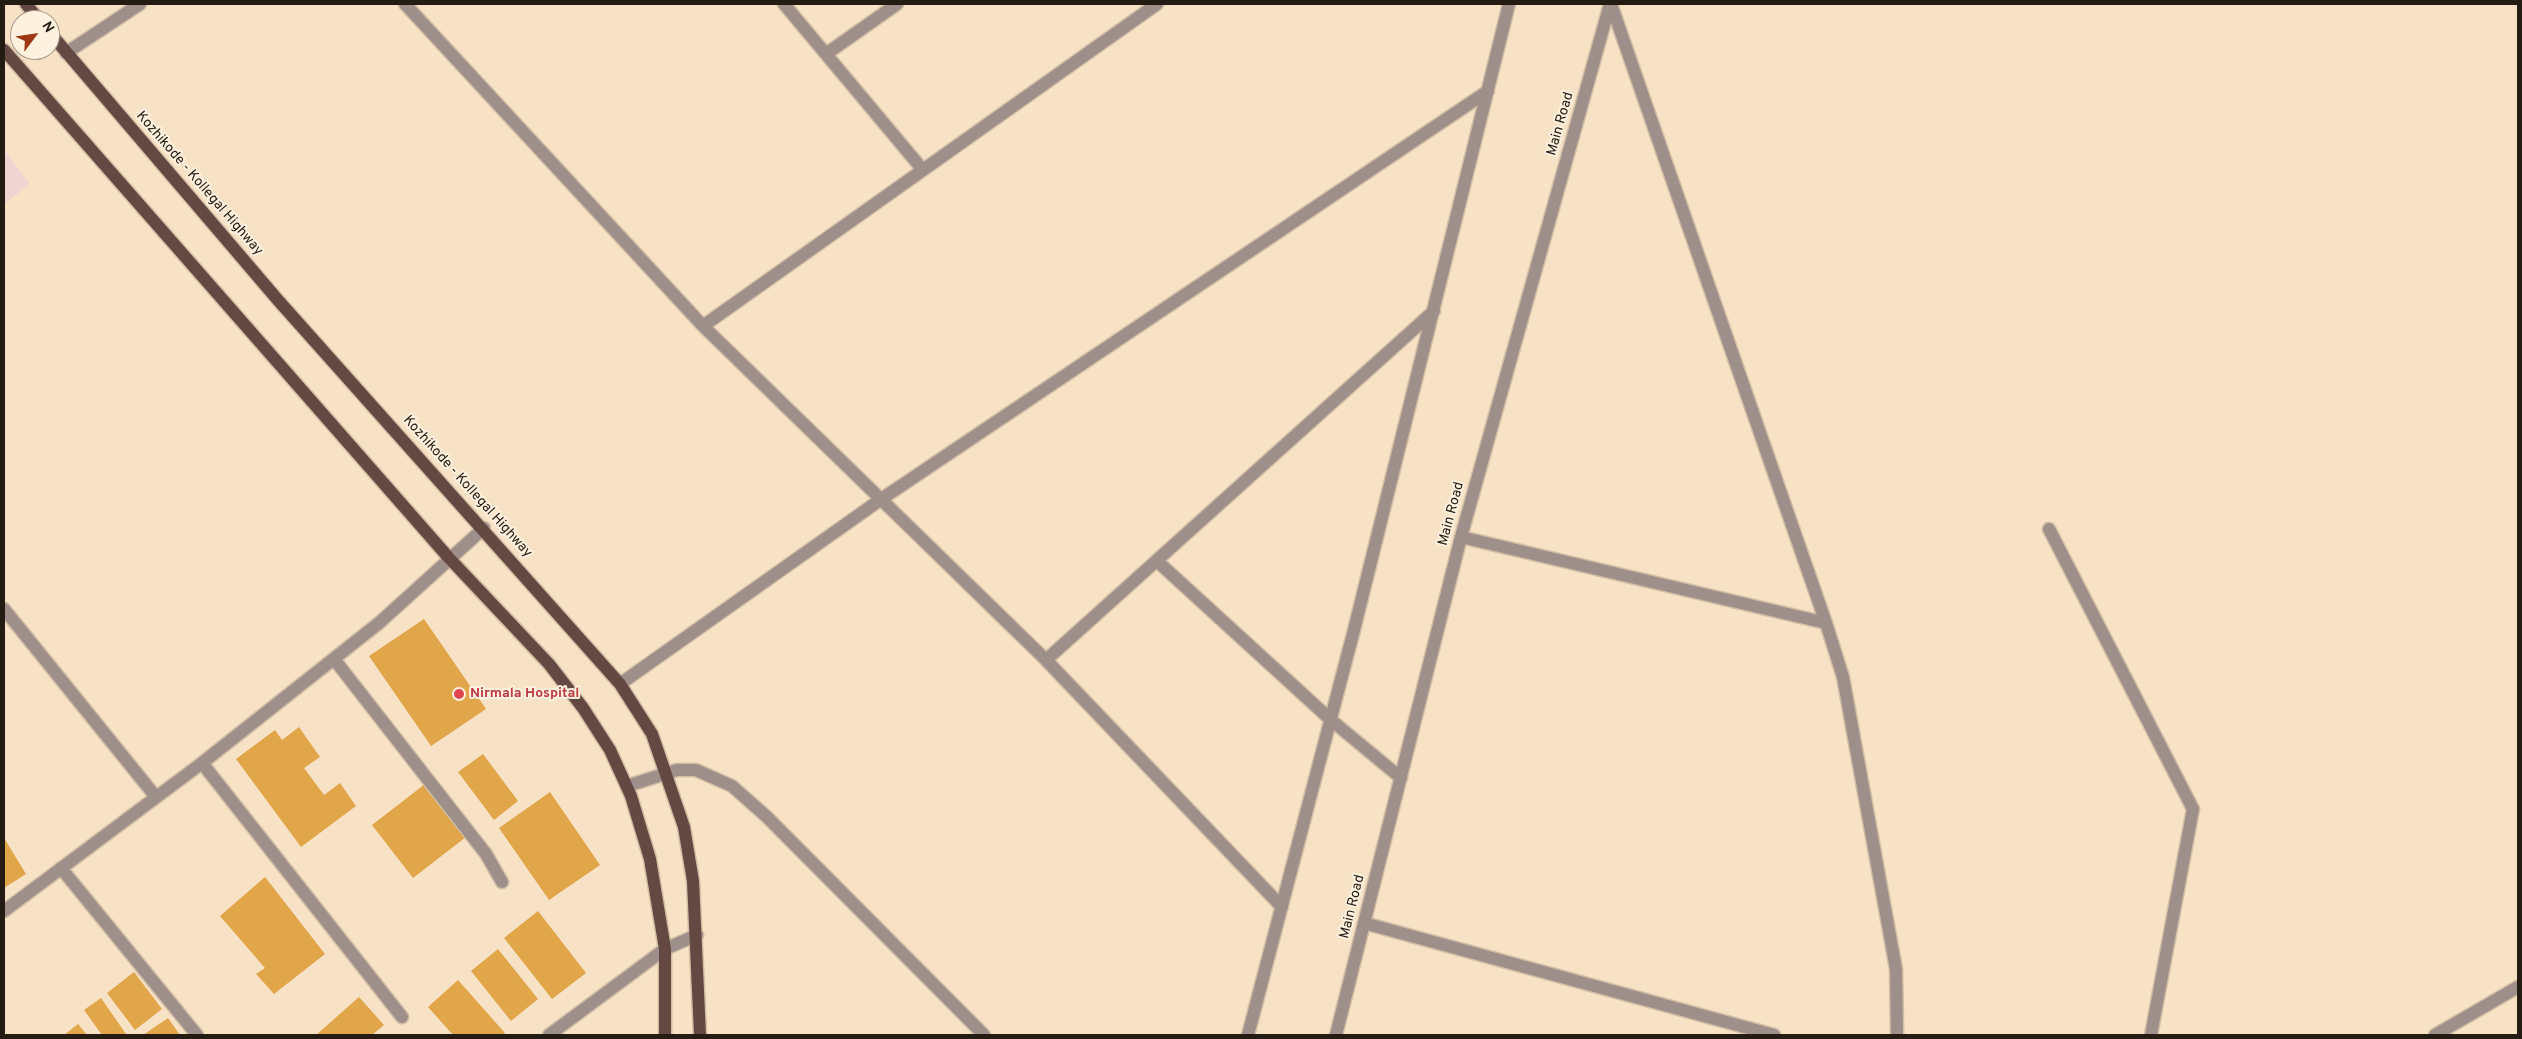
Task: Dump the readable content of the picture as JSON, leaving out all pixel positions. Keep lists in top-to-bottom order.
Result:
{
  "streets": {
    "main road": ["Kozhikode - Kollegal Highway"],
    "street": ["Main Road"]
  },
  "places": ["Nirmala Hospital"],
  "north": "top right"
}
